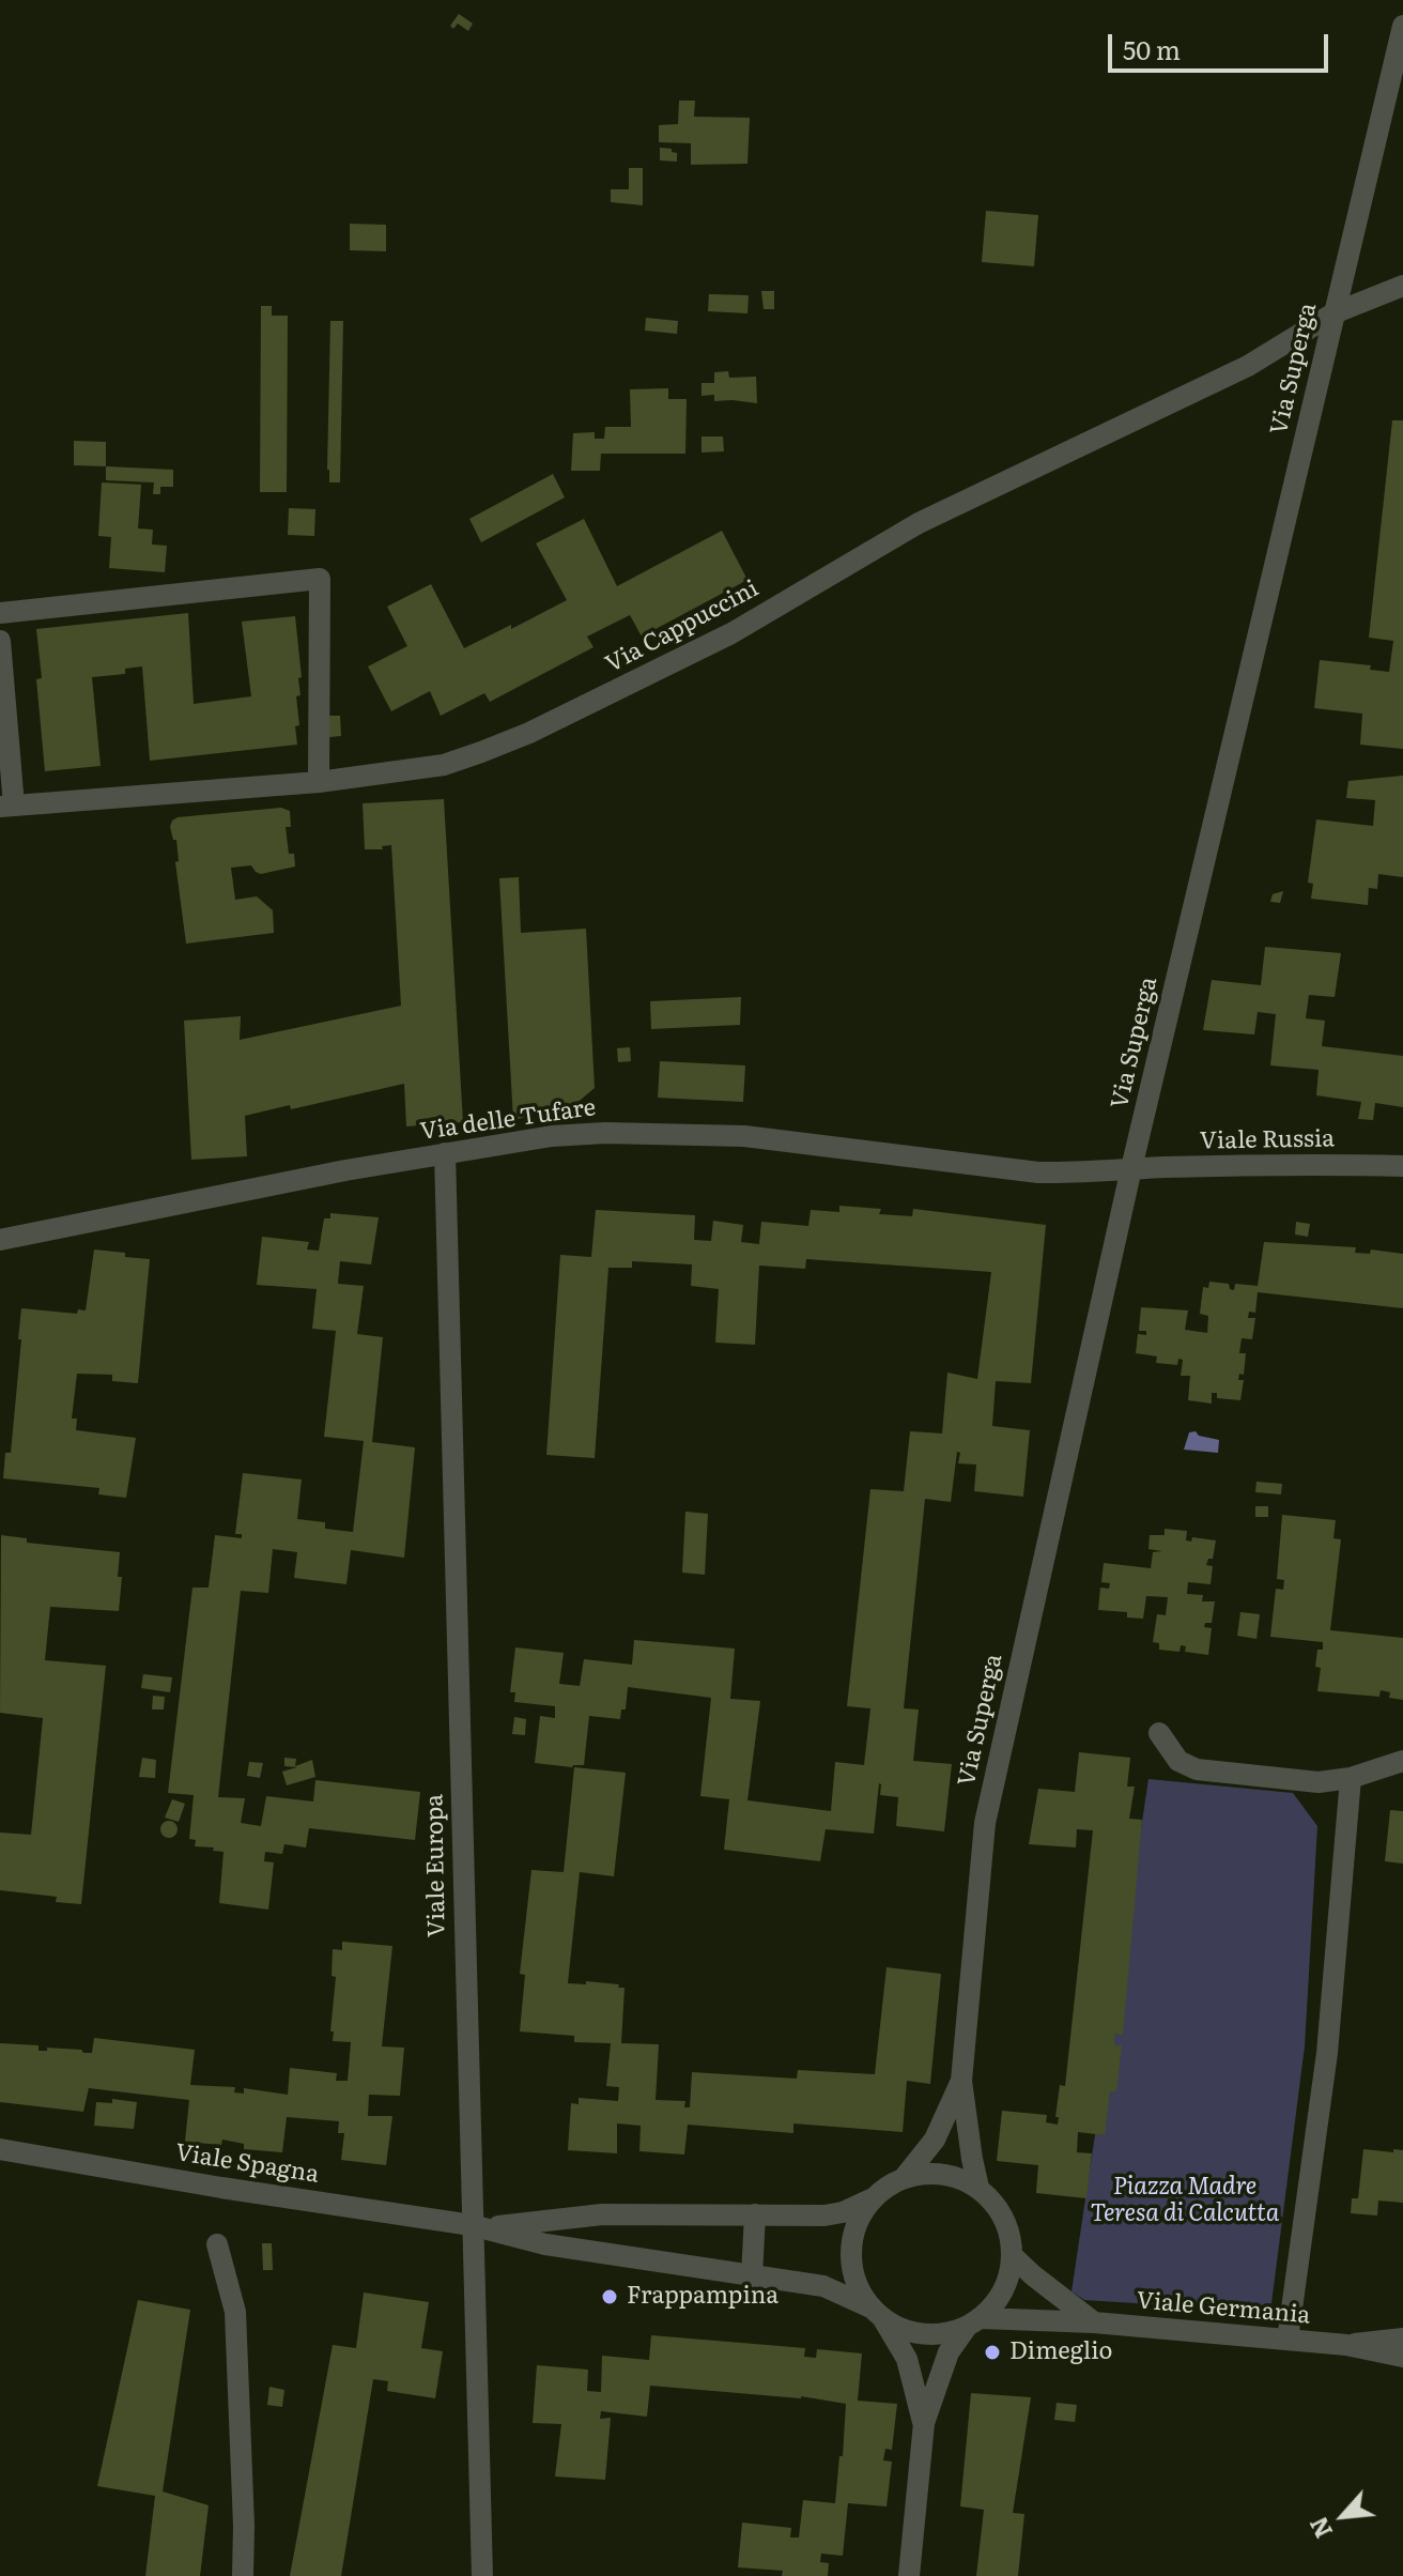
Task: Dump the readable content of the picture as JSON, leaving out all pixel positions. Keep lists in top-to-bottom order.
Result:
{
  "streets": {
    "street": [
      "Via Superga",
      "Via Cappuccini",
      "Via delle Tufare",
      "Viale Russia",
      "Viale Europa",
      "Viale Spagna",
      "Viale Germania"
    ]
  },
  "crossings": [
    ["Via Superga", "Via Cappuccini"],
    ["Via Superga", "Via delle Tufare"],
    ["Via Superga", "Viale Russia"],
    ["Via Superga", "Viale Spagna"],
    ["Via Superga", "Viale Germania"],
    ["Via delle Tufare", "Viale Russia"],
    ["Via delle Tufare", "Viale Europa"],
    ["Viale Europa", "Viale Spagna"],
    ["Viale Spagna", "Viale Germania"]
  ],
  "parks": ["Piazza Madre Teresa di Calcutta"],
  "places": ["Frappampina", "Dimeglio"],
  "scale_bar": "50 m",
  "north": "bottom left"
}
